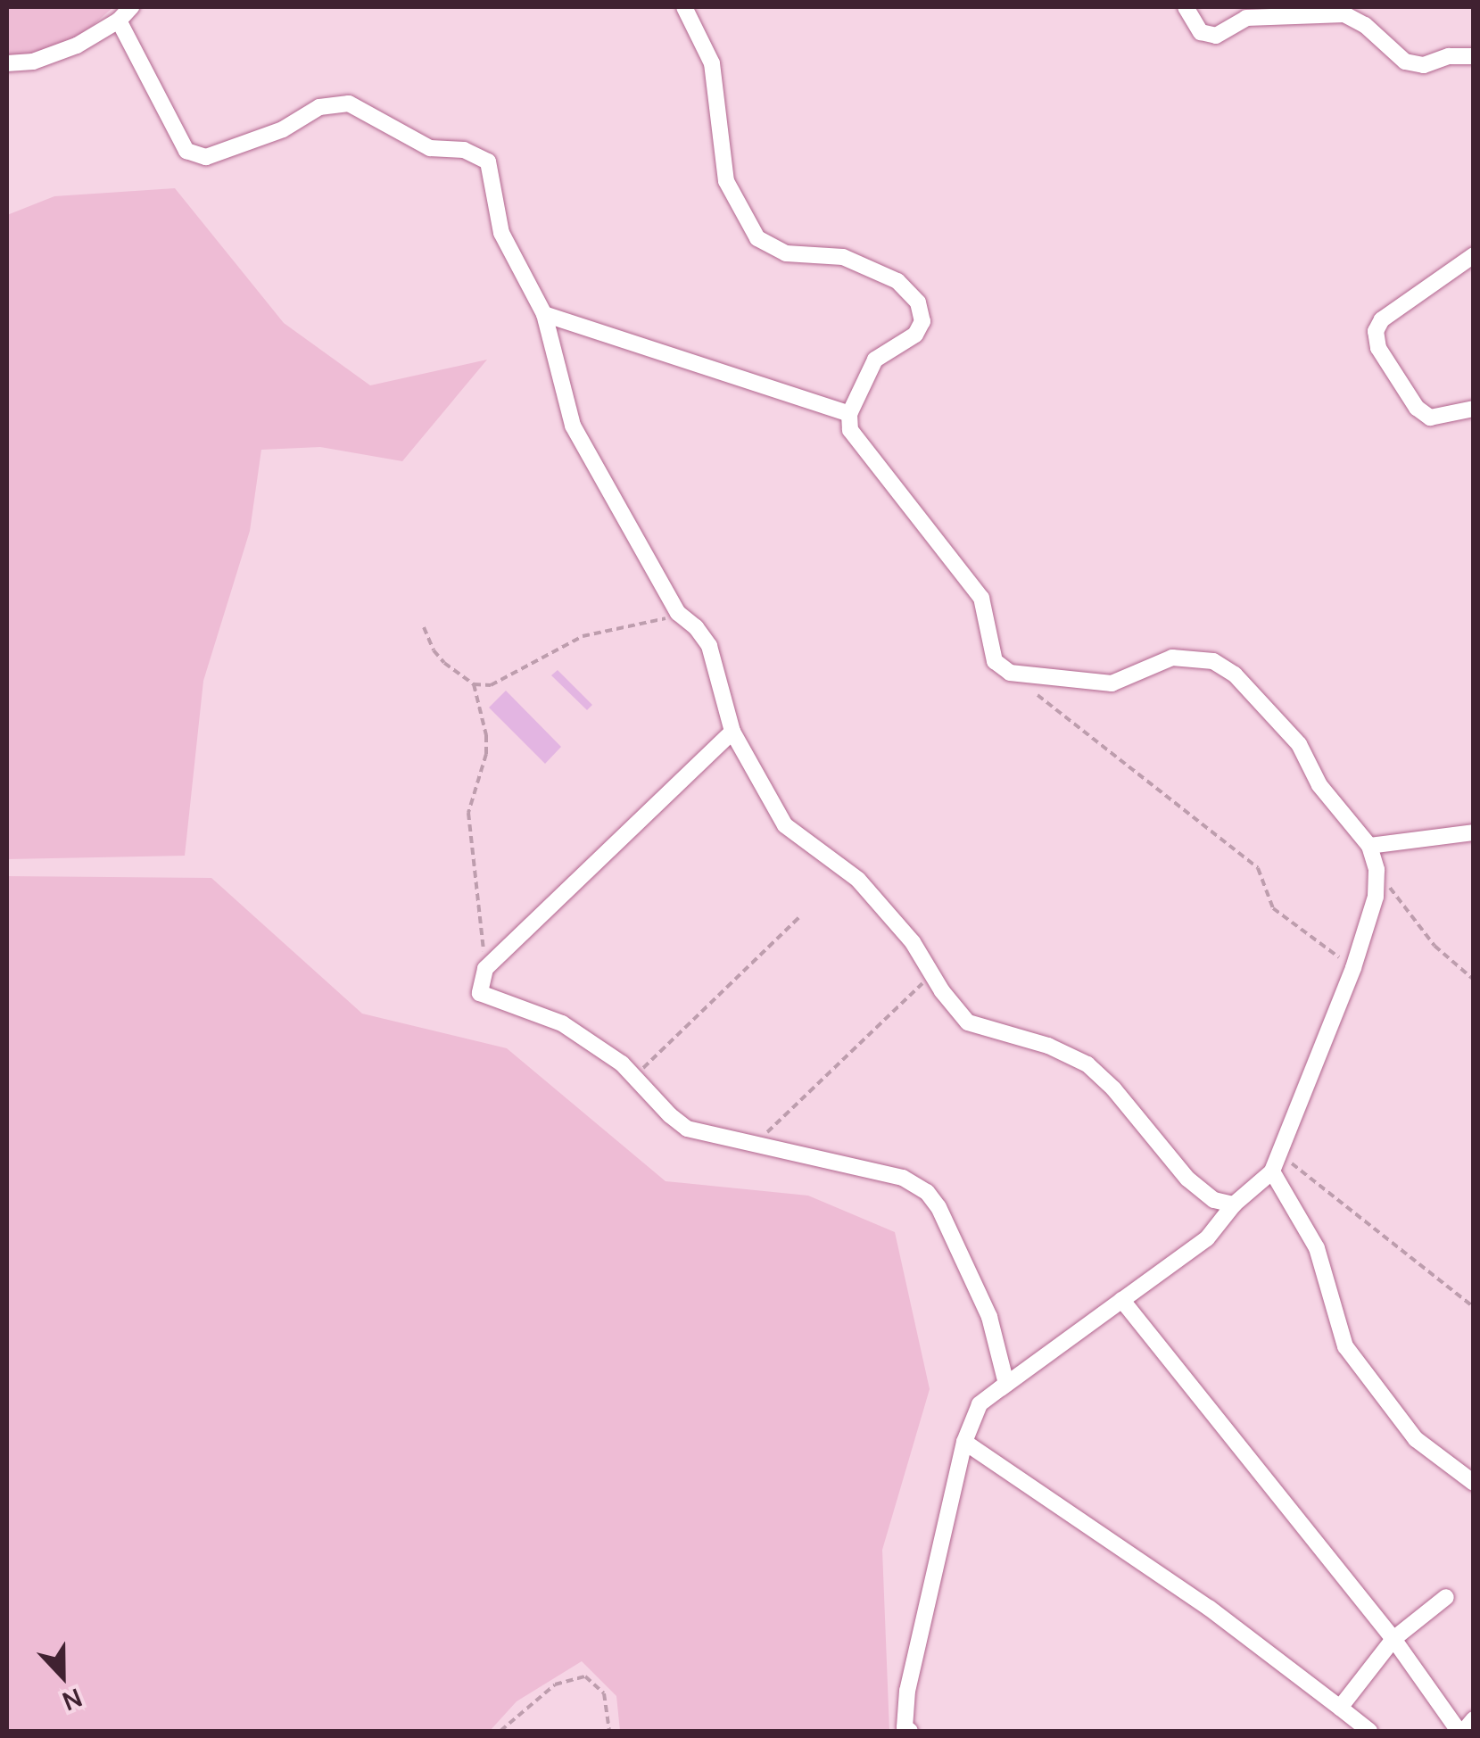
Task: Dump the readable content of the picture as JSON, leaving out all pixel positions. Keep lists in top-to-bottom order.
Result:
{
  "north": "bottom"
}
